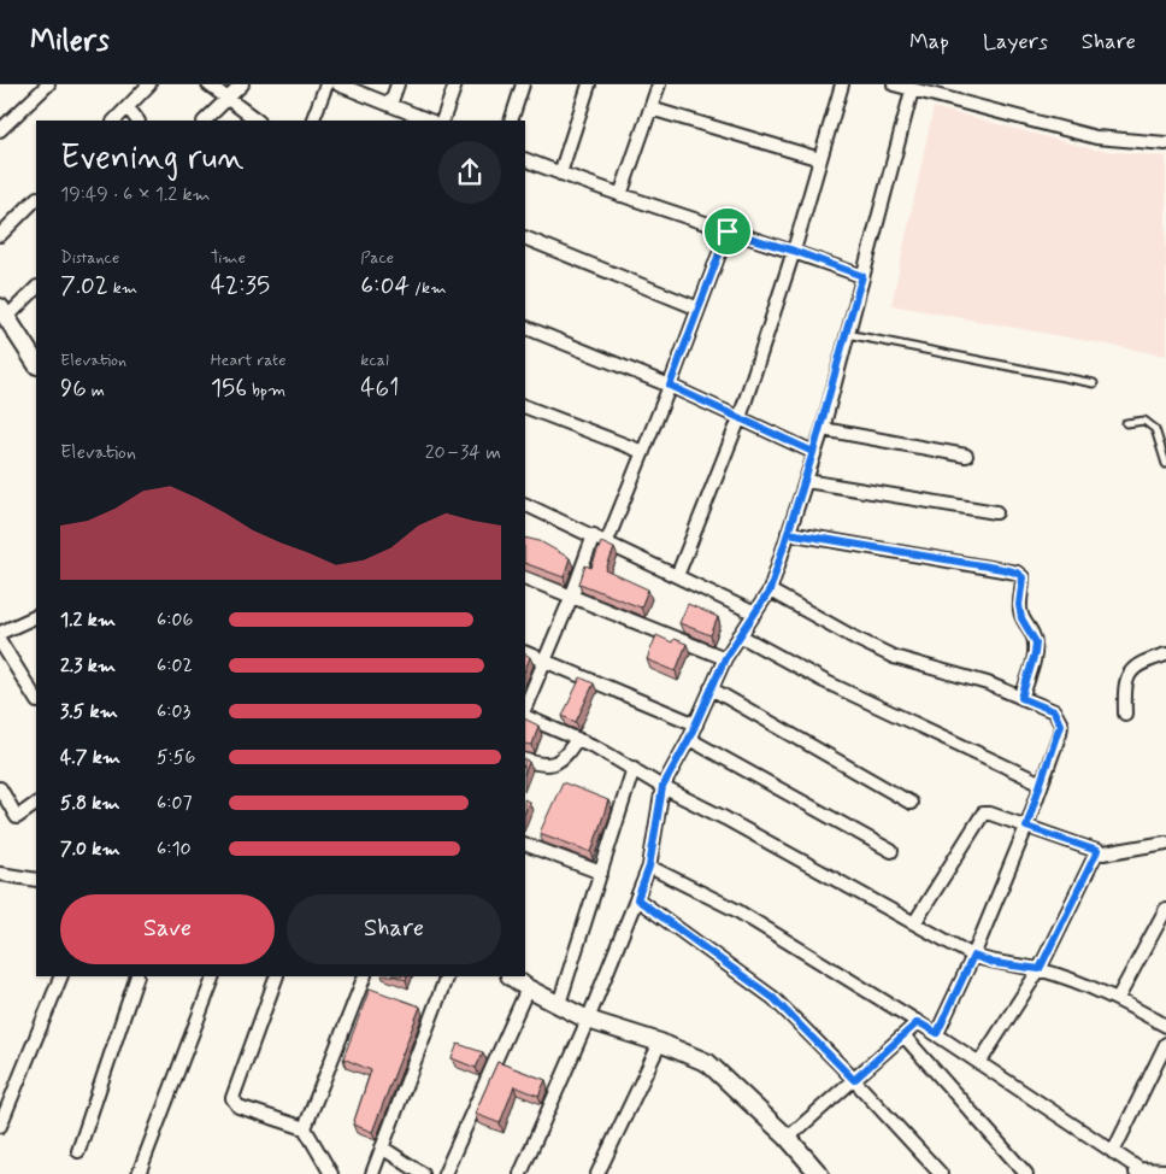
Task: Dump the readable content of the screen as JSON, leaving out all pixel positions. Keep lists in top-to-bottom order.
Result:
{
  "page": {
    "header": "Milers",
    "nav": ["Map", "Layers", "Share"],
    "heading": ["Evening run", "19:49 · 6 × 1.2 km"],
    "stats": [
      ["Distance", "7.02 km"],
      ["Time", "42:35"],
      ["Pace", "6:04 /km"],
      ["Elevation", "96 m"],
      ["Heart rate", "156 bpm"],
      ["kcal", "461"]
    ],
    "chart": ["Elevation", "20–34 m"],
    "list": [
      {
        "name": "1.2 km",
        "note": "6:06"
      },
      {
        "name": "2.3 km",
        "note": "6:02"
      },
      {
        "name": "3.5 km",
        "note": "6:03"
      },
      {
        "name": "4.7 km",
        "note": "5:56"
      },
      {
        "name": "5.8 km",
        "note": "6:07"
      },
      {
        "name": "7.0 km",
        "note": "6:10"
      }
    ],
    "buttons": ["Save", "Share"]
  }
}
